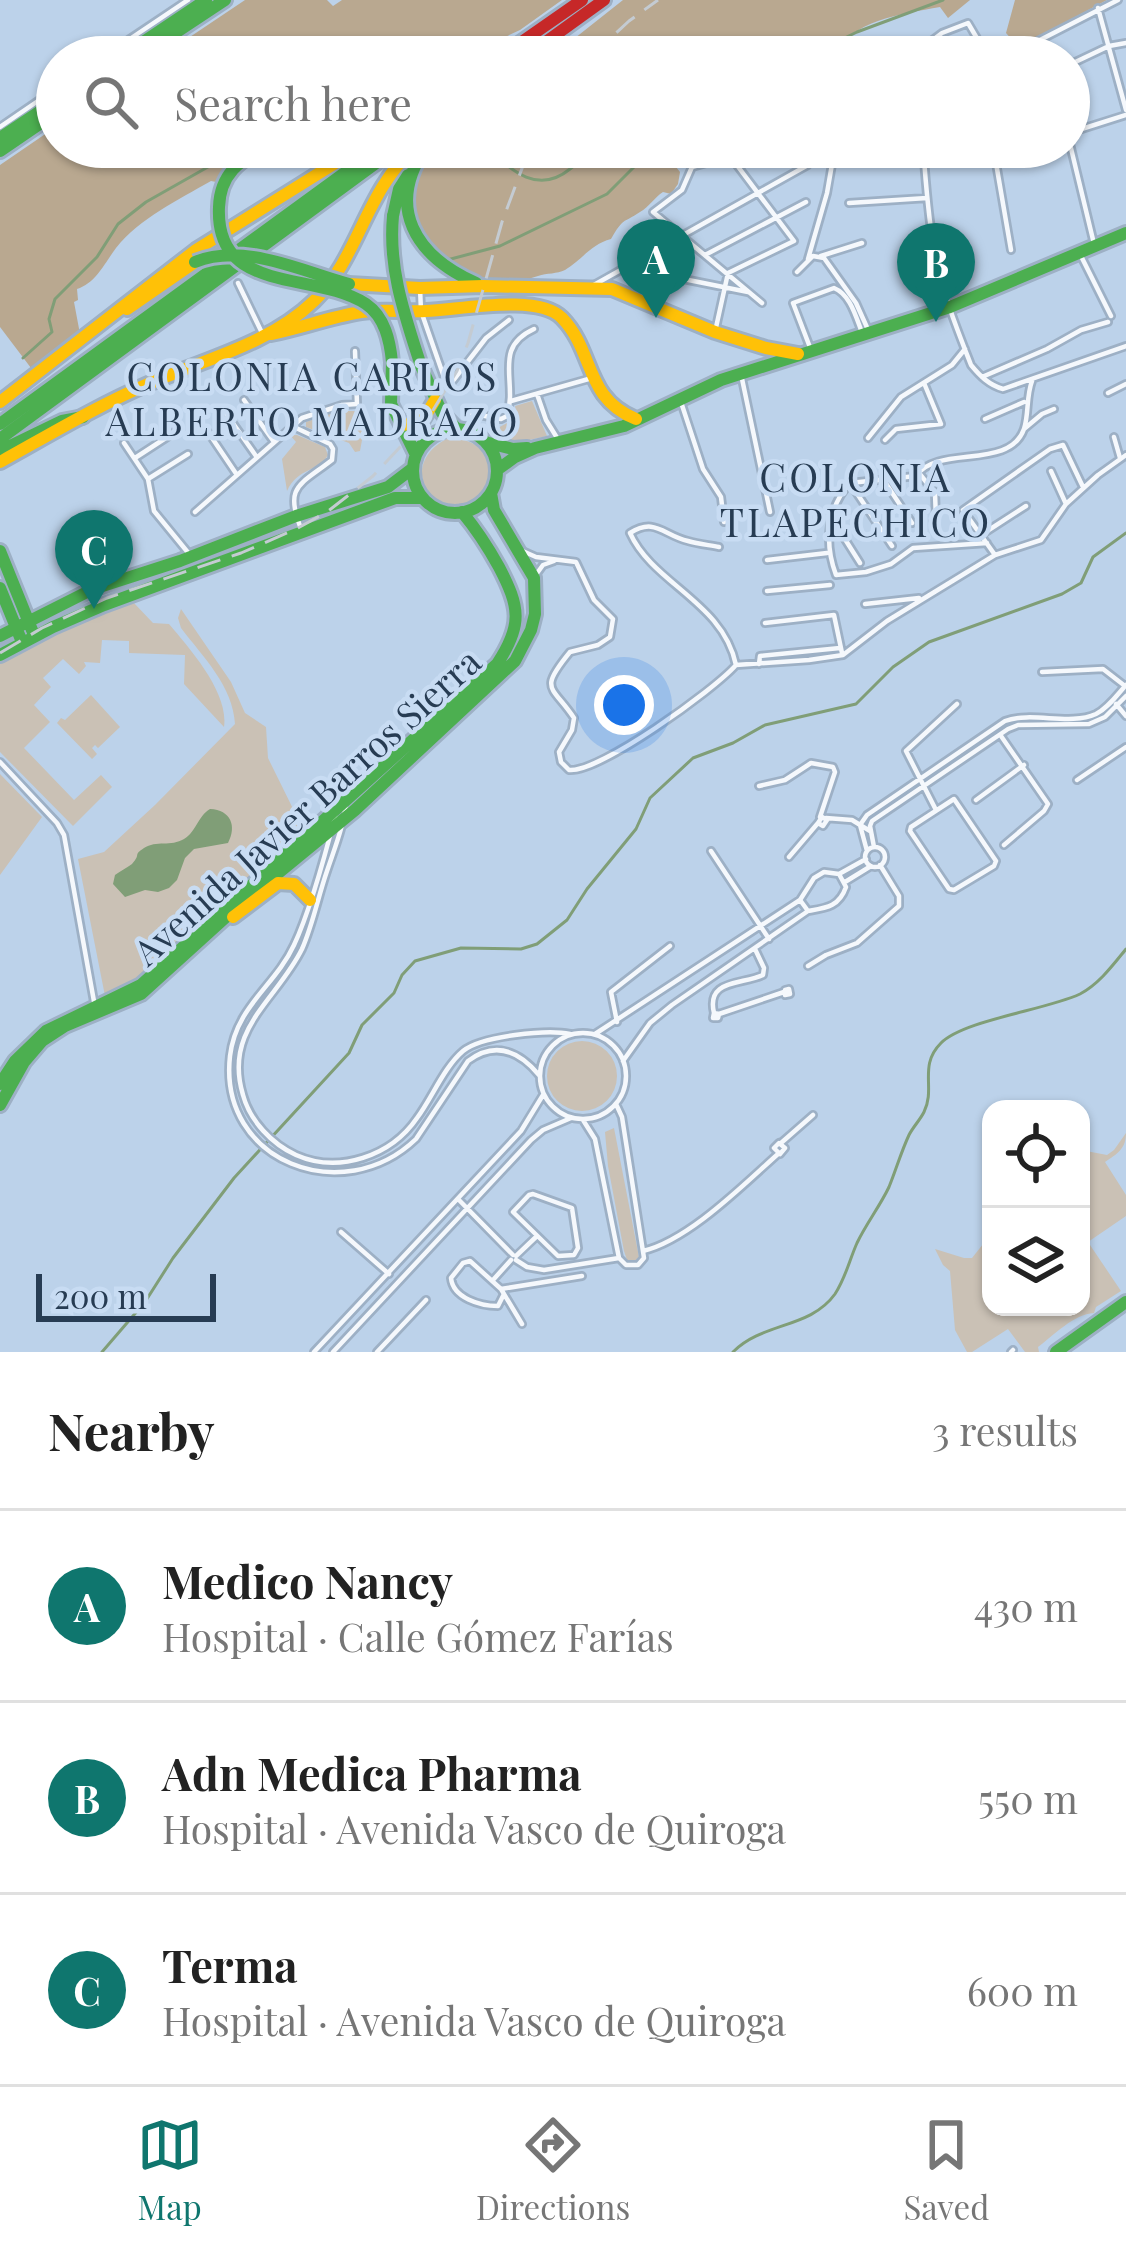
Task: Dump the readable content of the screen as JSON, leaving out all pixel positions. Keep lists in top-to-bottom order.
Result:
{
  "streets": {
    "main road": ["Avenida Javier Barros Sierra"]
  },
  "districts": ["COLONIA CARLOS ALBERTO MADRAZO", "COLONIA TLAPECHICO"],
  "scale_bar": "200 m",
  "page": {
    "search": "Search here",
    "pins": ["A", "B", "C"],
    "scale": "200 m",
    "heading": ["Nearby", "3 results"],
    "list": [
      {
        "mark": "A",
        "name": "Medico Nancy",
        "note": "Hospital · Calle Gómez Farías",
        "value": "430 m"
      },
      {
        "mark": "B",
        "name": "Adn Medica Pharma",
        "note": "Hospital · Avenida Vasco de Quiroga",
        "value": "550 m"
      },
      {
        "mark": "C",
        "name": "Terma",
        "note": "Hospital · Avenida Vasco de Quiroga",
        "value": "600 m"
      }
    ],
    "nav": ["Map", "Directions", "Saved"]
  }
}
